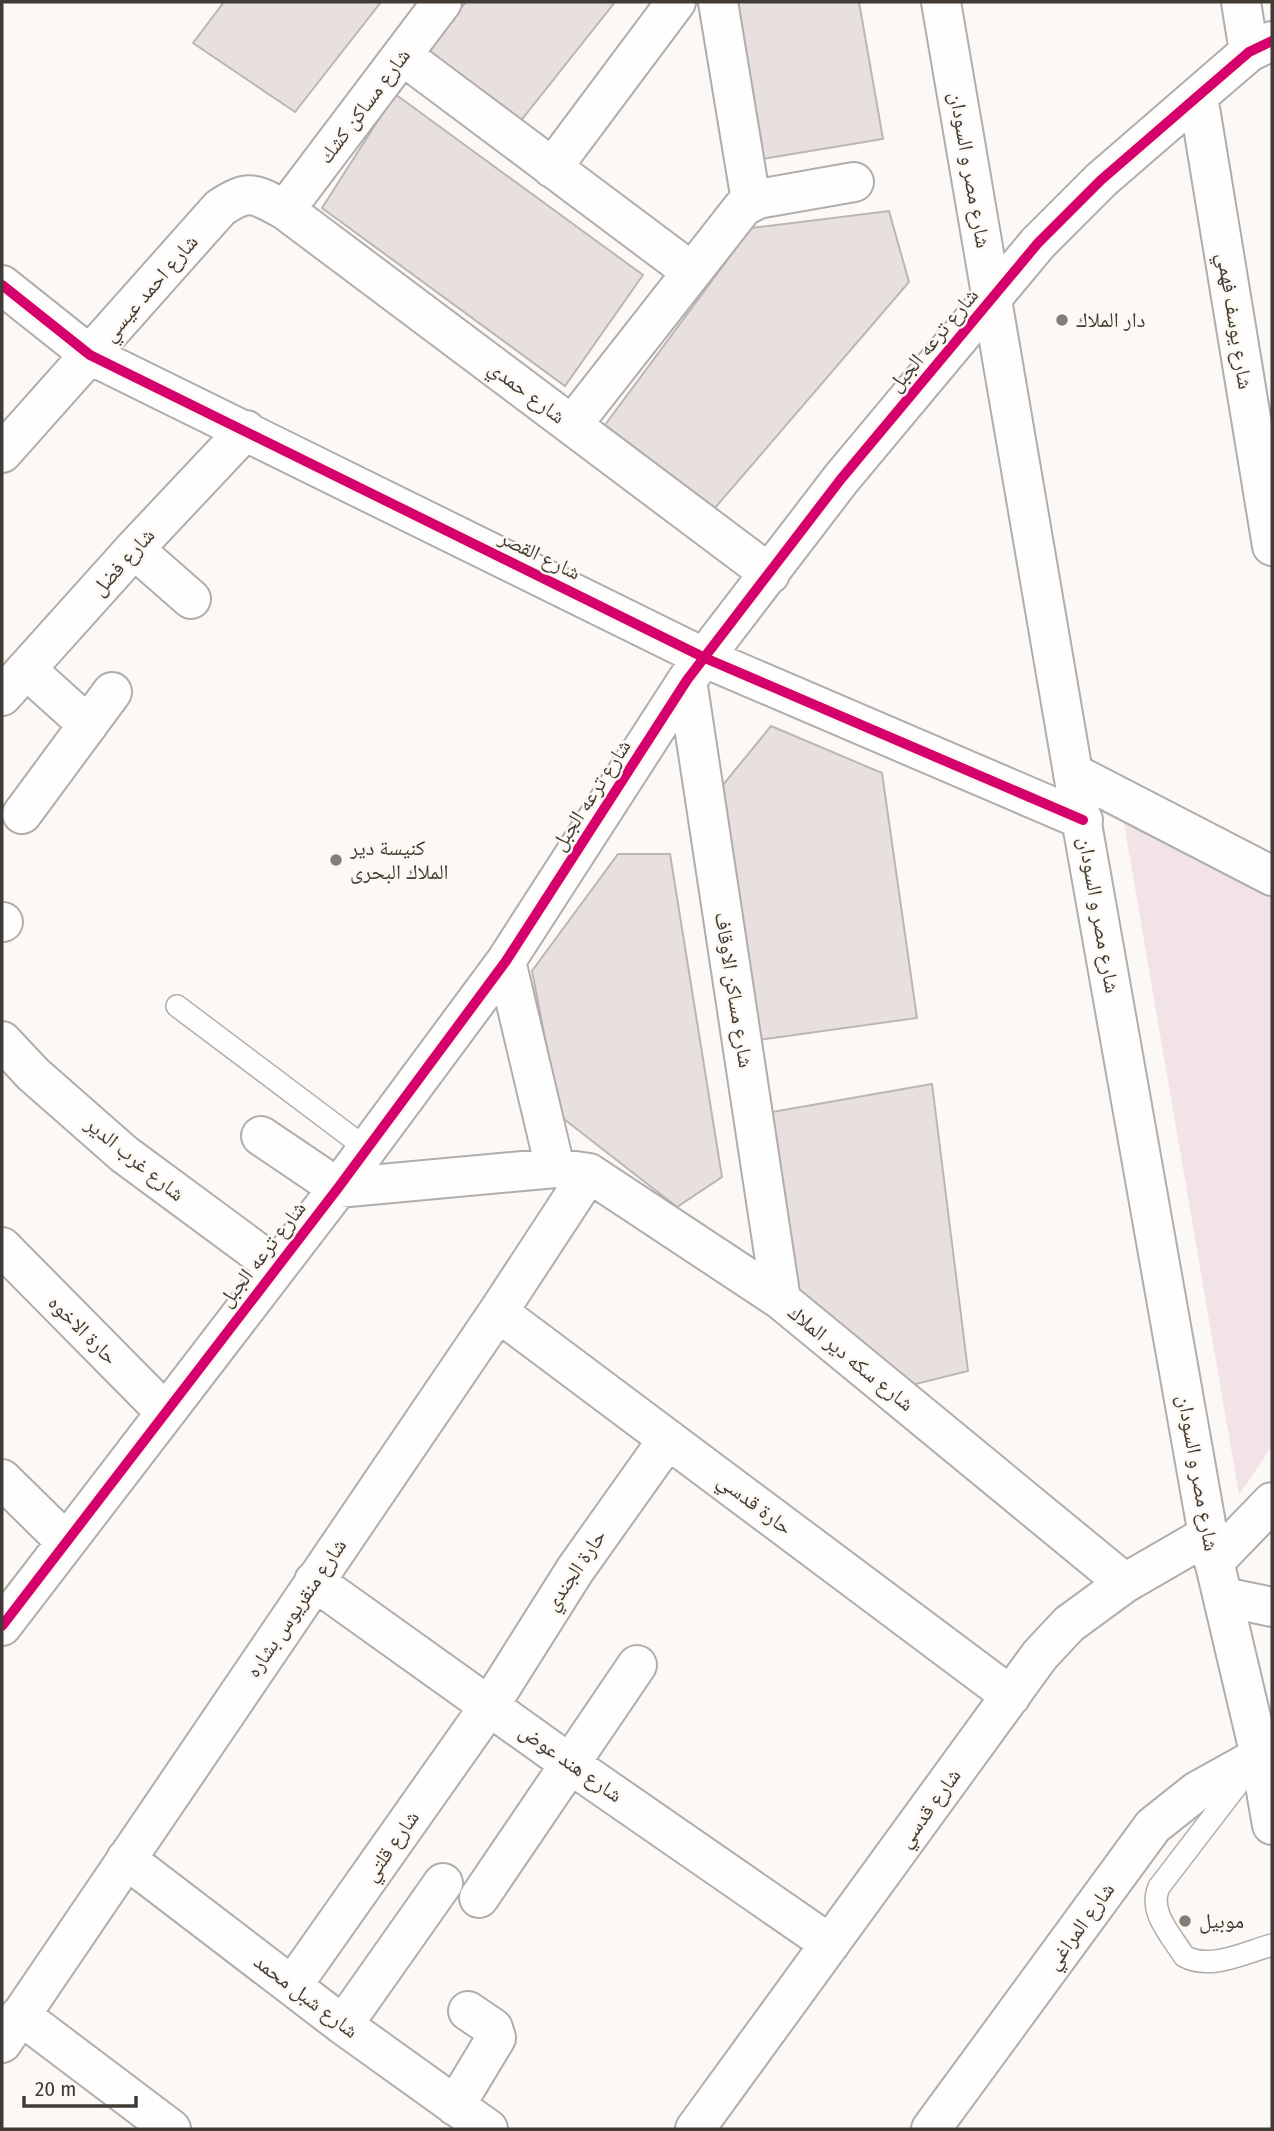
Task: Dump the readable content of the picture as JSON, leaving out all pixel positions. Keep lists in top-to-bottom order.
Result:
{
  "streets": {
    "street": [
      "شارع مساكن كشك",
      "شارع مصر و السودان",
      "شارع احمد عيسي",
      "شارع يوسف فهمي",
      "شارع ترعه الجبل",
      "شارع حمدي",
      "شارع القصر",
      "شارع فضل",
      "شارع مساكن الاوقاف",
      "شارع غرب الدير",
      "حارة الاخوه",
      "شارع سكه دير الملاك",
      "حارة قدسي",
      "حارة الجندي",
      "شارع منقريوس بشاره",
      "شارع هند عوض",
      "شارع قدسي",
      "شارع قلتي",
      "شارع المراغي",
      "شارع شبل محمد"
    ]
  },
  "crossings": [
    ["شارع مساكن كشك", "شارع احمد عيسي"],
    ["شارع مساكن كشك", "شارع حمدي"],
    ["شارع مصر و السودان", "شارع ترعه الجبل"],
    ["شارع مصر و السودان", "شارع القصر"],
    ["شارع مصر و السودان", "شارع قدسي"],
    ["شارع مصر و السودان", "شارع المراغي"],
    ["شارع احمد عيسي", "شارع حمدي"],
    ["شارع احمد عيسي", "شارع القصر"],
    ["شارع يوسف فهمي", "شارع ترعه الجبل"],
    ["شارع ترعه الجبل", "شارع حمدي"],
    ["شارع ترعه الجبل", "شارع القصر"],
    ["شارع ترعه الجبل", "شارع مساكن الاوقاف"],
    ["شارع ترعه الجبل", "شارع غرب الدير"],
    ["شارع ترعه الجبل", "حارة الاخوه"],
    ["شارع القصر", "شارع فضل"],
    ["شارع القصر", "شارع مساكن الاوقاف"],
    ["شارع مساكن الاوقاف", "شارع سكه دير الملاك"],
    ["شارع سكه دير الملاك", "شارع منقريوس بشاره"],
    ["شارع سكه دير الملاك", "شارع قدسي"],
    ["حارة قدسي", "حارة الجندي"],
    ["حارة قدسي", "شارع منقريوس بشاره"],
    ["حارة قدسي", "شارع قدسي"],
    ["حارة الجندي", "شارع هند عوض"],
    ["حارة الجندي", "شارع قلتي"],
    ["شارع منقريوس بشاره", "شارع هند عوض"],
    ["شارع منقريوس بشاره", "شارع شبل محمد"],
    ["شارع هند عوض", "شارع قدسي"],
    ["شارع هند عوض", "شارع قلتي"],
    ["شارع قلتي", "شارع شبل محمد"]
  ],
  "places": ["دار الملاك", "كنيسة دير الملاك البحرى", "موبيل"],
  "scale_bar": "20 m"
}
